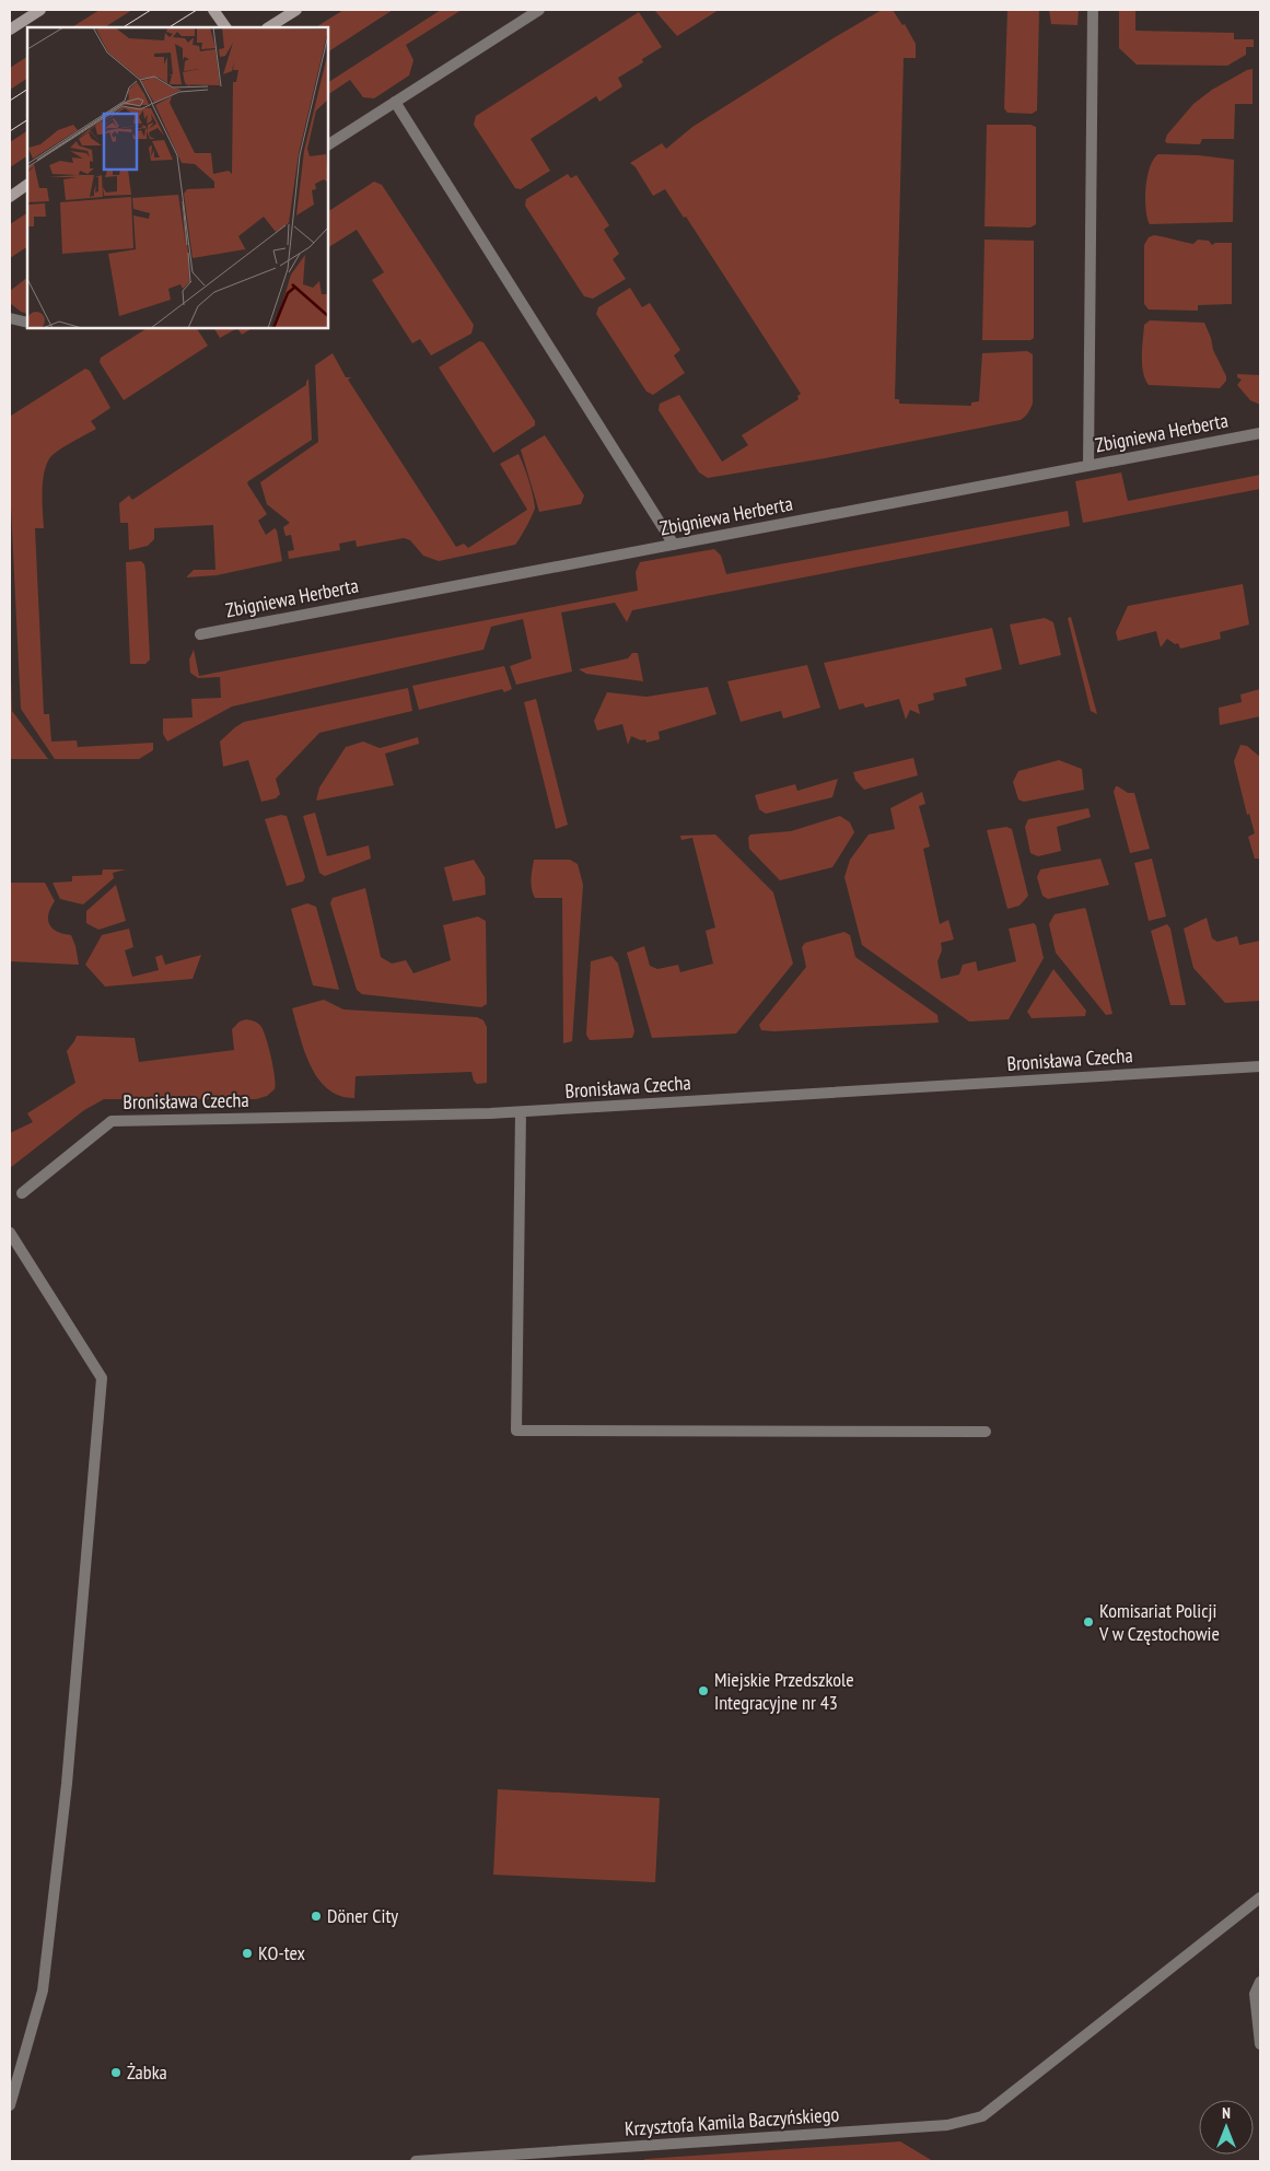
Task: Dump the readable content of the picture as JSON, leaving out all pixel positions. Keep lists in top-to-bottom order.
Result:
{
  "streets": {
    "street": ["Zbigniewa Herberta", "Bronisława Czecha", "Krzysztofa Kamila Baczyńskiego"]
  },
  "places": [
    "Komisariat Policji V w Częstochowie",
    "Miejskie Przedszkole Integracyjne nr 43",
    "Döner City",
    "KO-tex",
    "Żabka"
  ],
  "north": "top"
}
